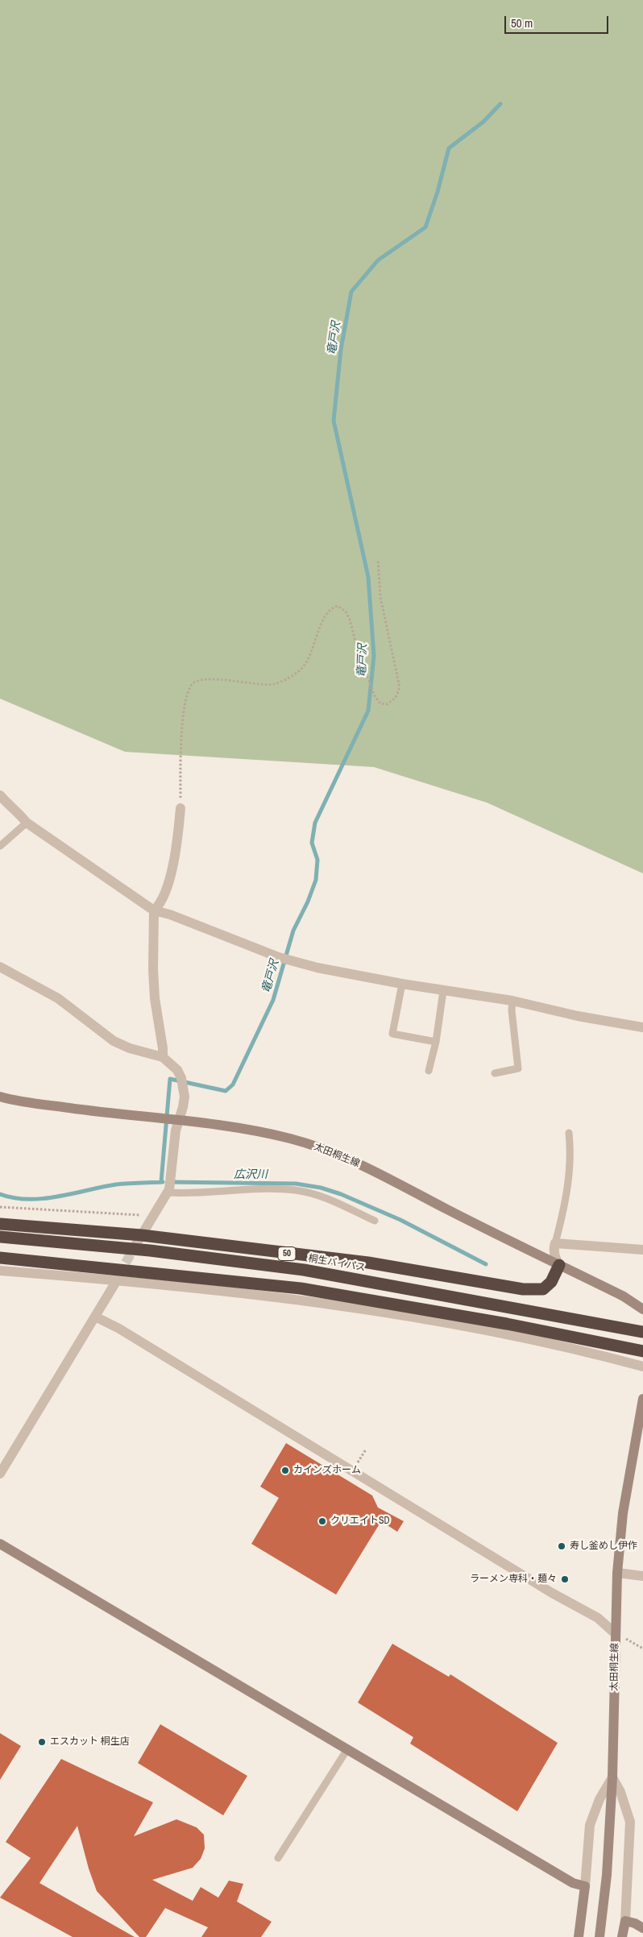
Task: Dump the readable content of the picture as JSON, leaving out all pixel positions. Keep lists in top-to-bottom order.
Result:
{
  "streets": {
    "highway": ["50", "桐生バイパス"],
    "main road": ["太田桐生線"]
  },
  "crossings": [
    ["太田桐生線", "50"]
  ],
  "water": ["竜戸沢", "広沢川"],
  "places": [
    "カインズホーム",
    "クリエイトSD",
    "寿し釜めし伊作",
    "ラーメン専科・麺々",
    "エスカット 桐生店"
  ],
  "scale_bar": "50 m"
}
